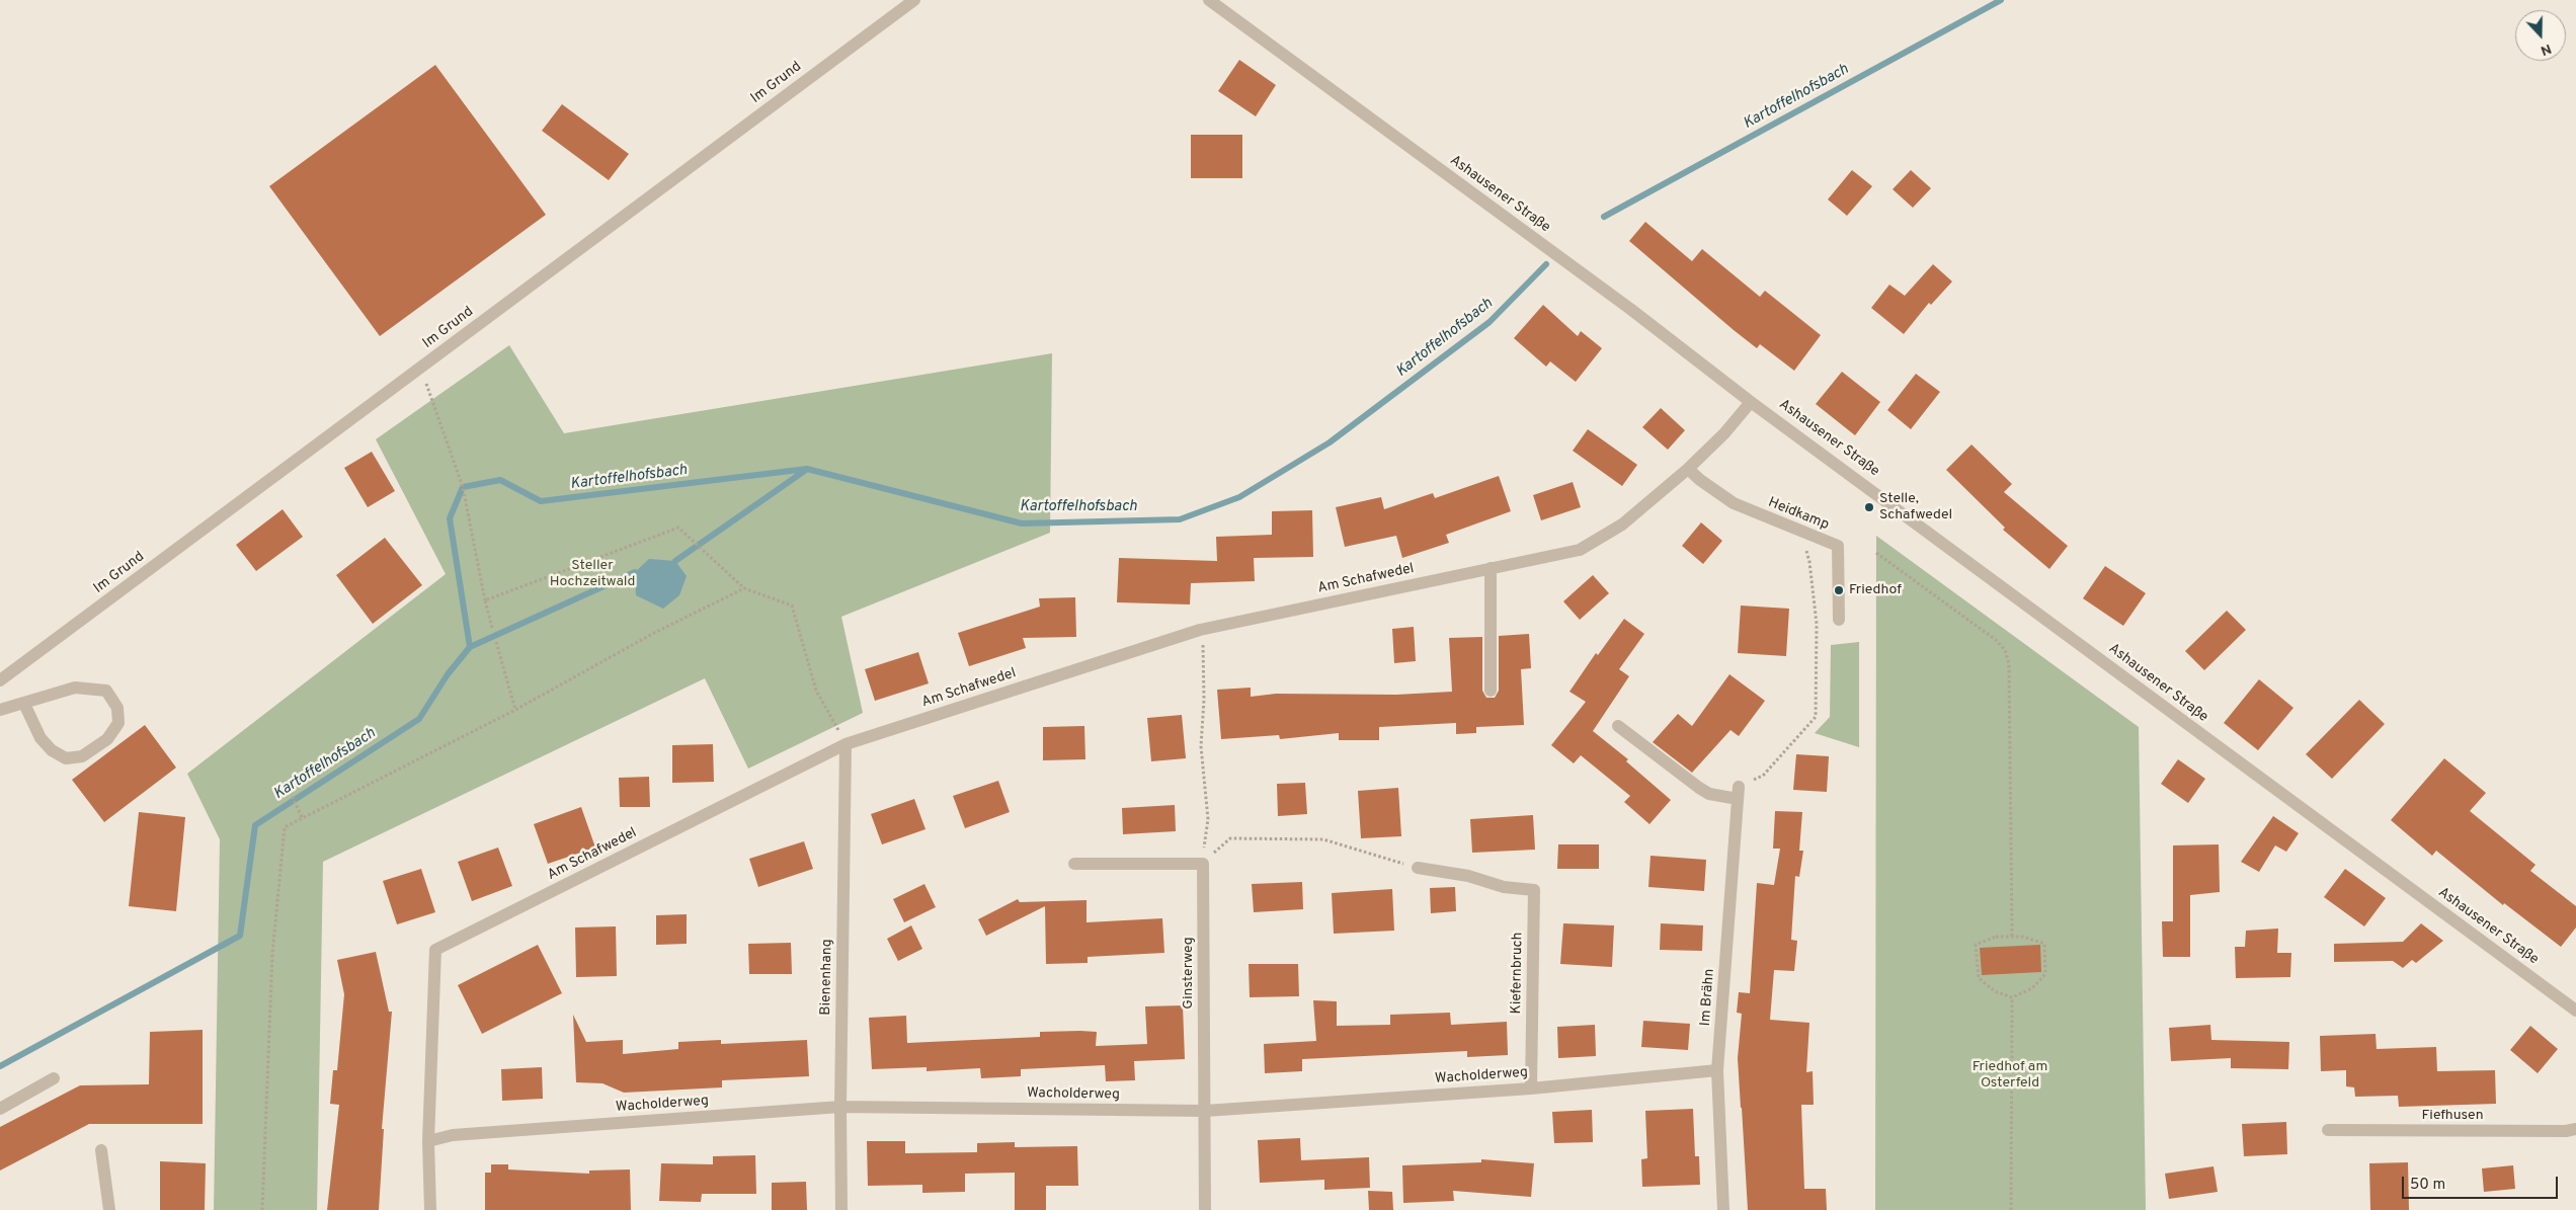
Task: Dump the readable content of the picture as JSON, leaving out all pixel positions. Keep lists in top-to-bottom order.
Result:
{
  "streets": {
    "street": [
      "Im Grund",
      "Ashausener Straße",
      "Heidkamp",
      "Am Schafwedel",
      "Ginsterweg",
      "Kiefernbruch",
      "Bienenhang",
      "Im Brähn",
      "Wacholderweg",
      "Fiefhusen"
    ]
  },
  "crossings": [
    ["Ashausener Straße", "Am Schafwedel"],
    ["Heidkamp", "Am Schafwedel"],
    ["Am Schafwedel", "Bienenhang"],
    ["Am Schafwedel", "Wacholderweg"],
    ["Ginsterweg", "Wacholderweg"],
    ["Kiefernbruch", "Wacholderweg"],
    ["Bienenhang", "Wacholderweg"],
    ["Im Brähn", "Wacholderweg"]
  ],
  "water": ["Kartoffelhofsbach"],
  "parks": ["Steller Hochzeitwald", "Friedhof am Osterfeld"],
  "places": ["Stelle, Schafwedel", "Friedhof"],
  "scale_bar": "50 m",
  "north": "bottom"
}
